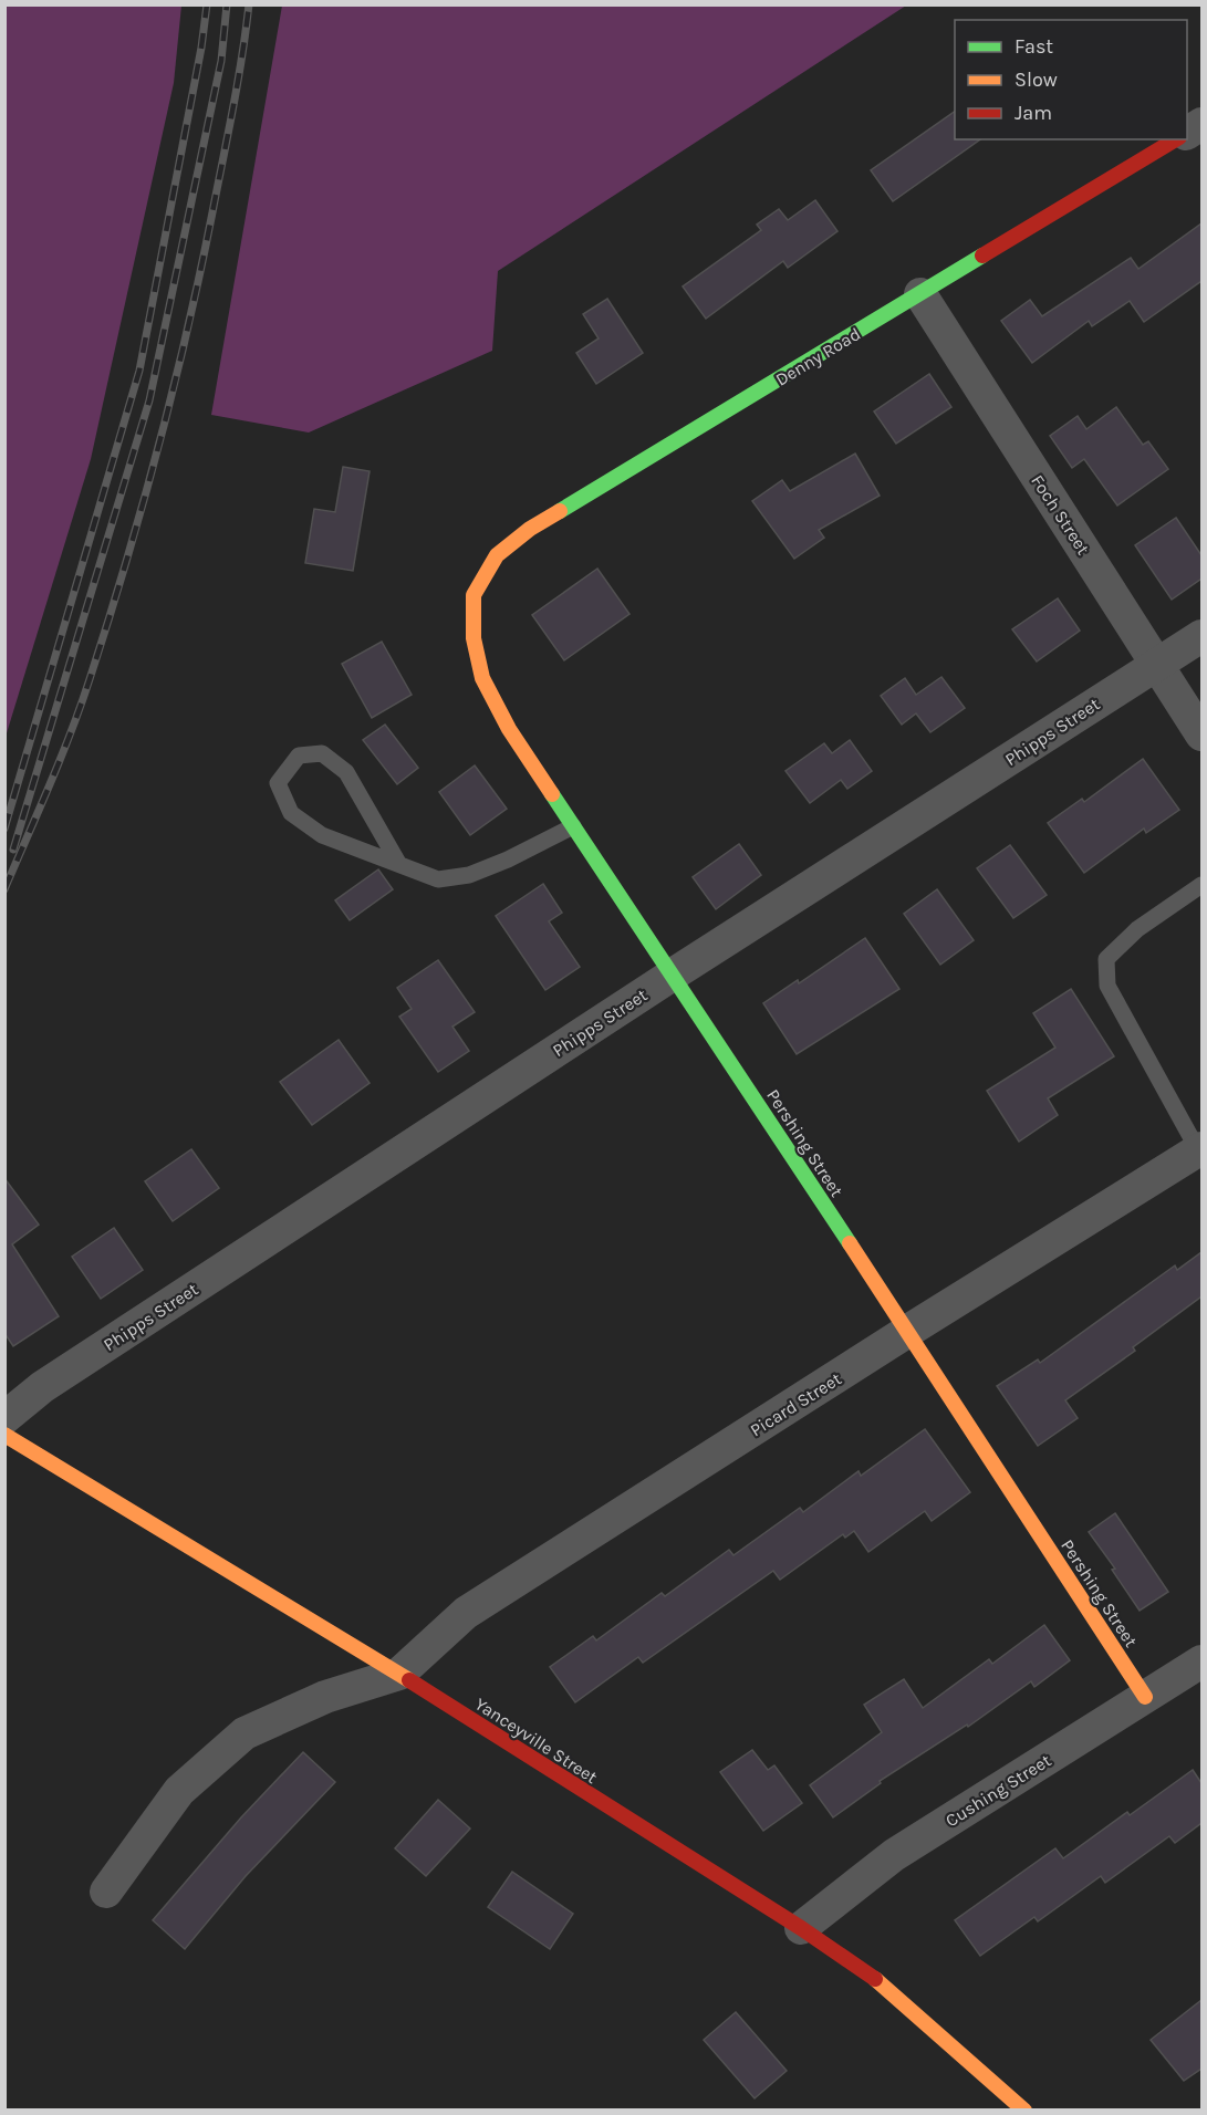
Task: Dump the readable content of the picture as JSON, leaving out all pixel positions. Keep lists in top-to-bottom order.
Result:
{
  "streets": {
    "street": [
      "Denny Road",
      "Foch Street",
      "Phipps Street",
      "Pershing Street",
      "Picard Street",
      "Yanceyville Street",
      "Cushing Street"
    ]
  },
  "crossings": [
    ["Denny Road", "Foch Street"],
    ["Denny Road", "Pershing Street"],
    ["Foch Street", "Phipps Street"],
    ["Phipps Street", "Pershing Street"],
    ["Pershing Street", "Picard Street"],
    ["Pershing Street", "Cushing Street"],
    ["Picard Street", "Yanceyville Street"],
    ["Yanceyville Street", "Cushing Street"]
  ],
  "legend": ["Fast", "Slow", "Jam"]
}
